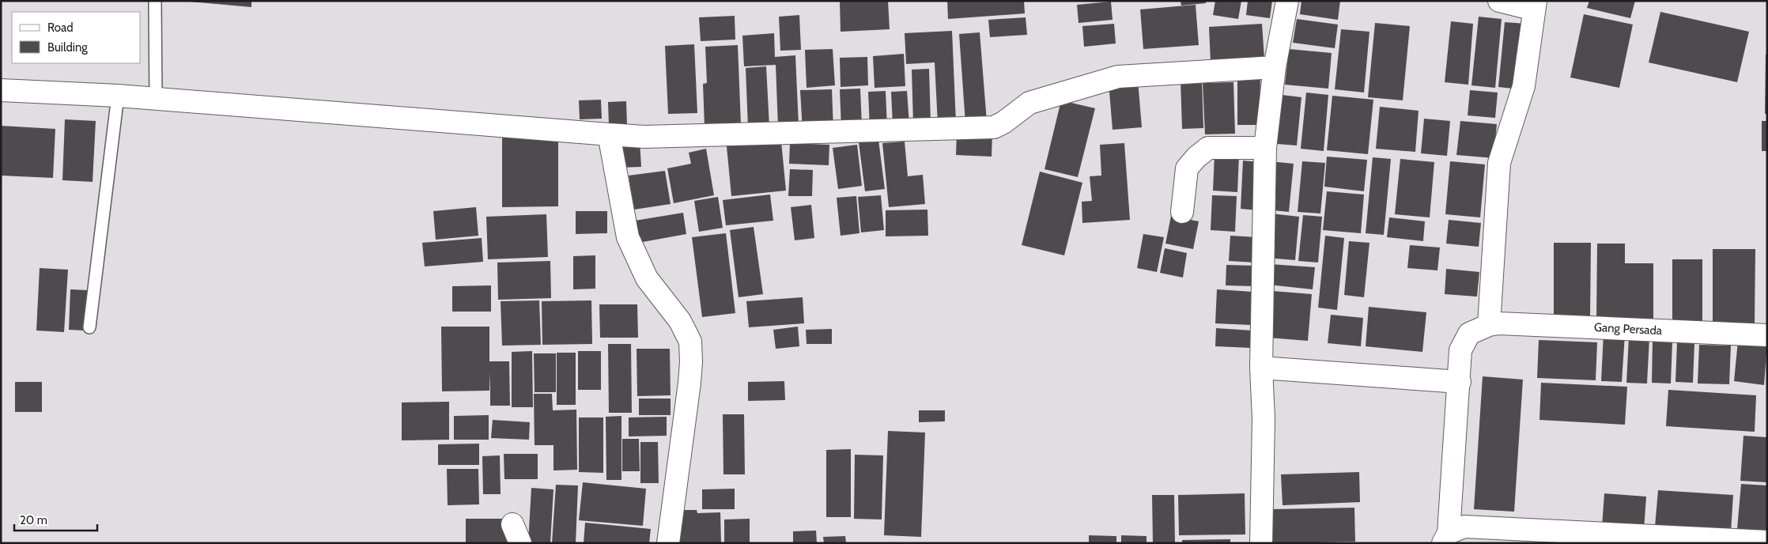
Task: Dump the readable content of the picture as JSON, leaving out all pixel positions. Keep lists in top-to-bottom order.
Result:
{
  "streets": {
    "street": ["Gang Persada"]
  },
  "legend": ["Road", "Building"],
  "scale_bar": "20 m"
}
